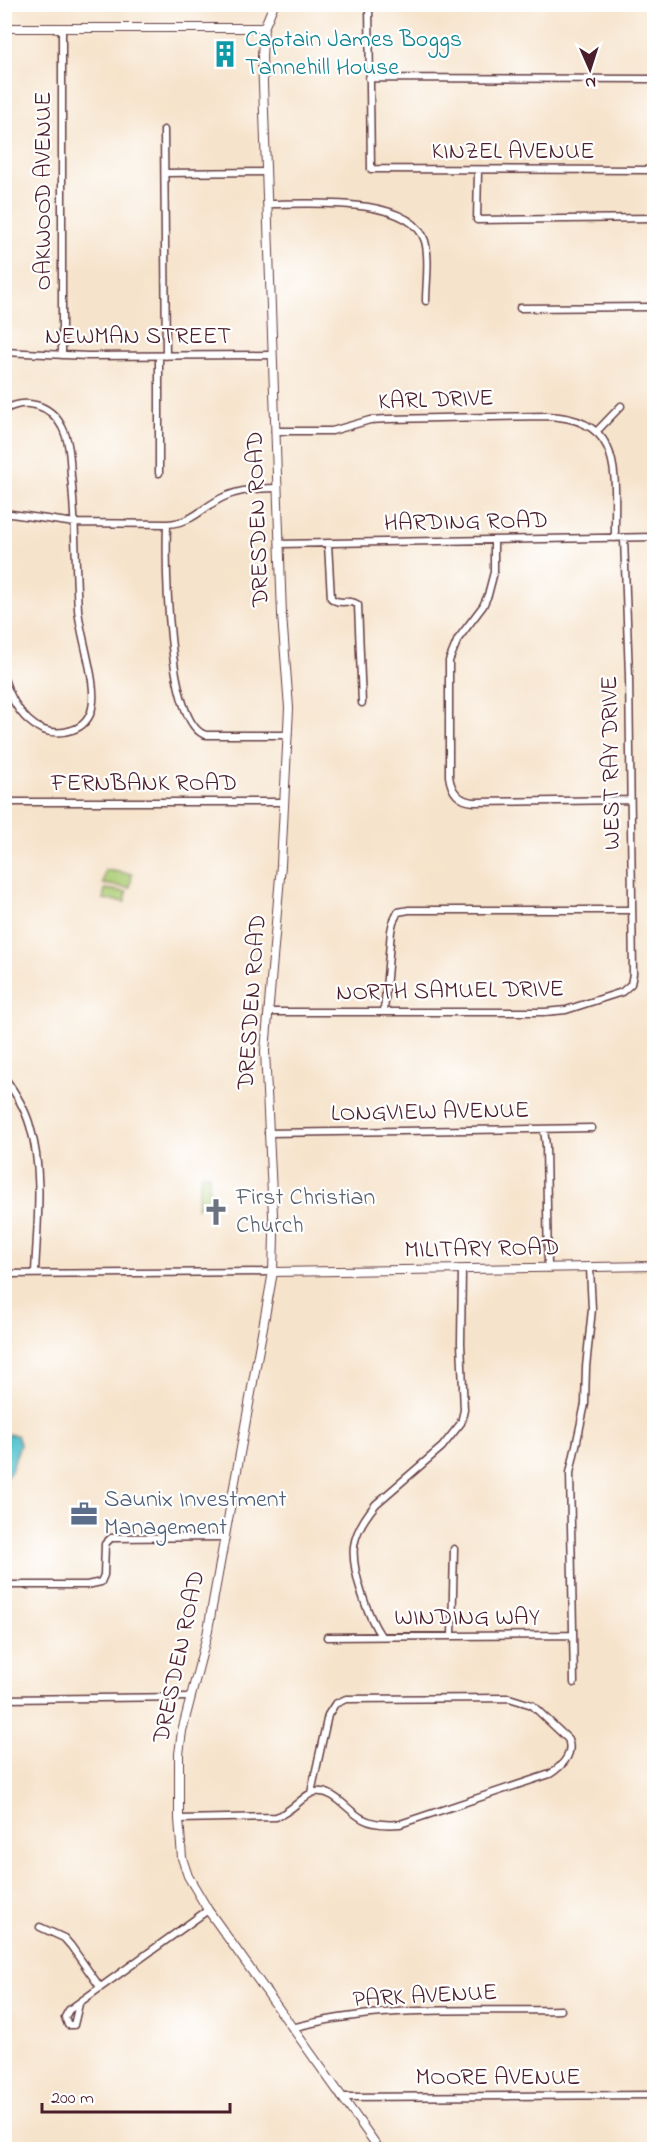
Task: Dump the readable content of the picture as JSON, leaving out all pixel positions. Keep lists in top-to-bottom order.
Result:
{
  "streets": {
    "street": [
      "KINZEL AVENUE",
      "OAKWOOD AVENUE",
      "NEWMAN STREET",
      "KARL DRIVE",
      "DRESDEN ROAD",
      "HARDING ROAD",
      "WEST RAY DRIVE",
      "FERNBANK ROAD",
      "NORTH SAMUEL DRIVE",
      "LONGVIEW AVENUE",
      "MILITARY ROAD",
      "WINDING WAY",
      "PARK AVENUE",
      "MOORE AVENUE"
    ]
  },
  "crossings": [
    ["OAKWOOD AVENUE", "NEWMAN STREET"],
    ["NEWMAN STREET", "DRESDEN ROAD"],
    ["KARL DRIVE", "DRESDEN ROAD"],
    ["DRESDEN ROAD", "HARDING ROAD"],
    ["DRESDEN ROAD", "FERNBANK ROAD"],
    ["DRESDEN ROAD", "NORTH SAMUEL DRIVE"],
    ["DRESDEN ROAD", "LONGVIEW AVENUE"],
    ["DRESDEN ROAD", "MILITARY ROAD"],
    ["DRESDEN ROAD", "PARK AVENUE"],
    ["DRESDEN ROAD", "MOORE AVENUE"],
    ["HARDING ROAD", "WEST RAY DRIVE"],
    ["WEST RAY DRIVE", "NORTH SAMUEL DRIVE"],
    ["MILITARY ROAD", "WINDING WAY"]
  ],
  "places": {
    "building": ["Captain James Boggs Tannehill House"],
    "church": ["First Christian Church"],
    "office": ["Saunix Investment Management"]
  },
  "scale_bar": "200 m",
  "north": "bottom"
}
